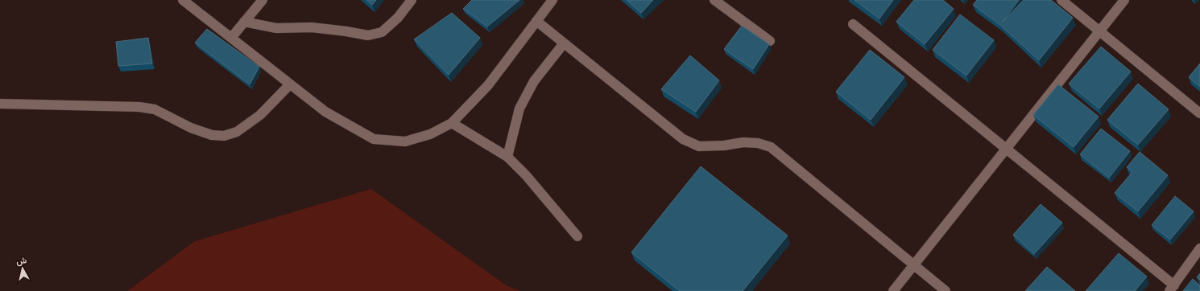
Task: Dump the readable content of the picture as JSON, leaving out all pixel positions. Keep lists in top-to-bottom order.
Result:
{
  "north": "top"
}
